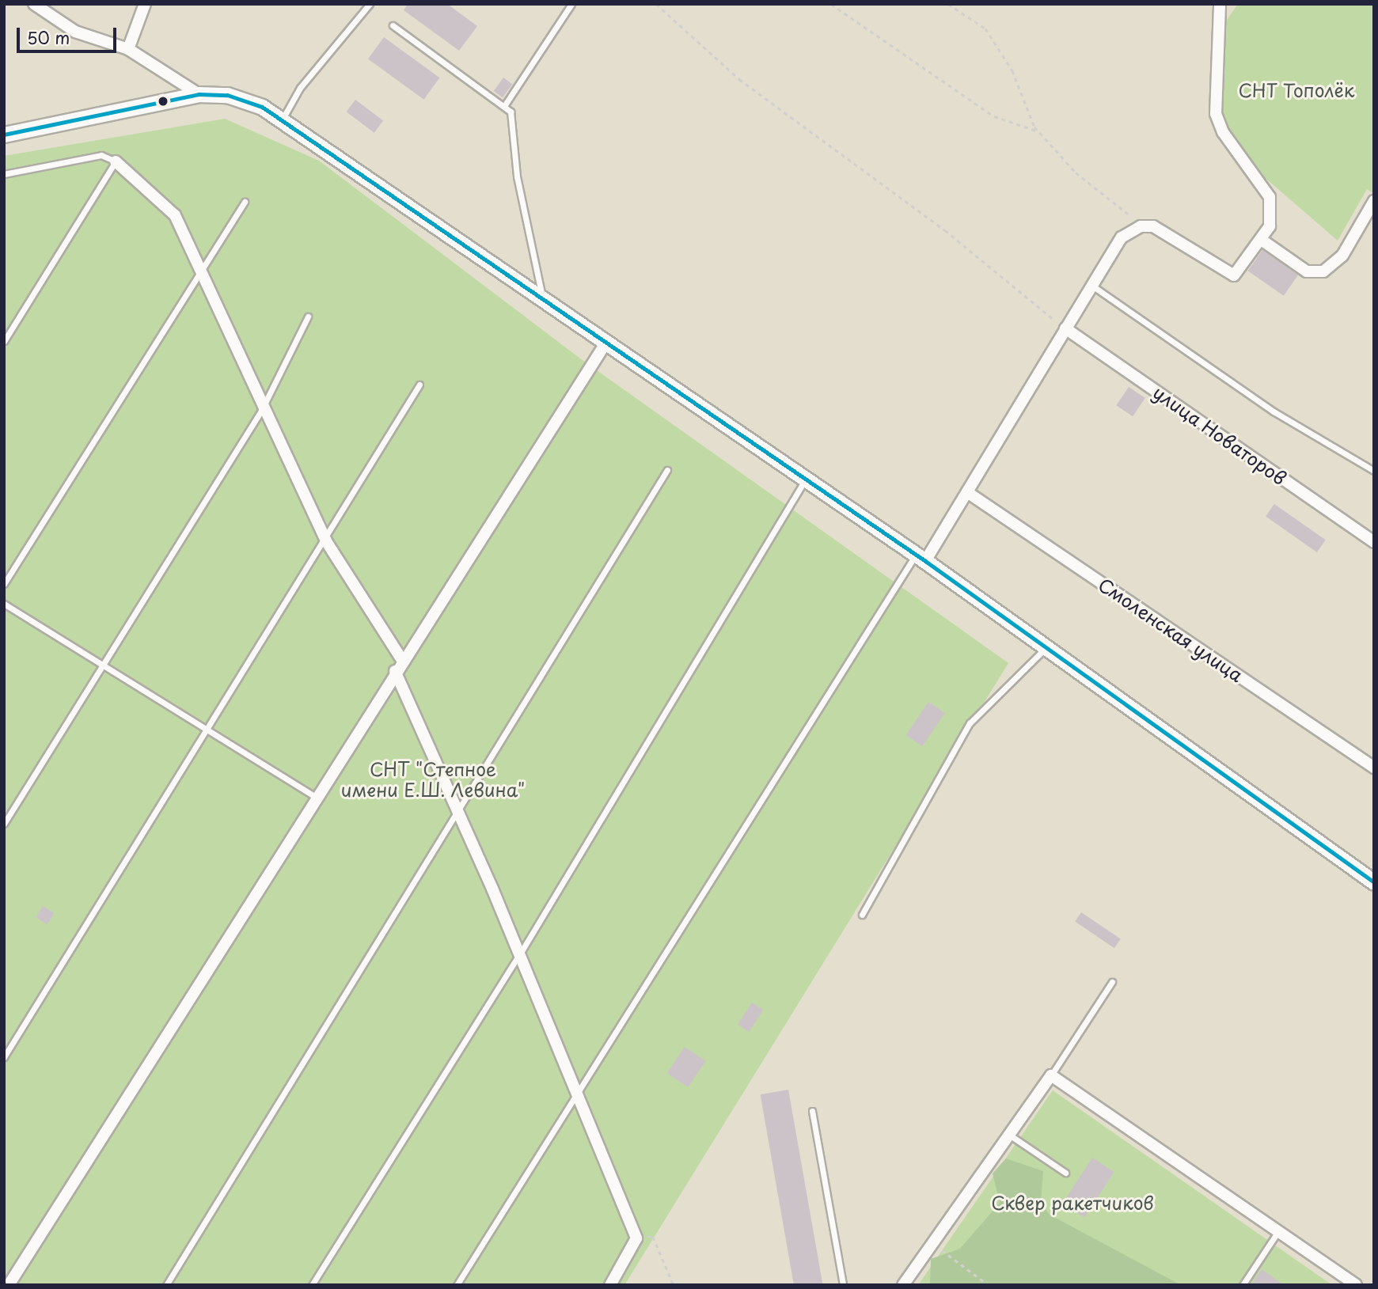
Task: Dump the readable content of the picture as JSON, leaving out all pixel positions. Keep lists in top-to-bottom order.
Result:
{
  "streets": {
    "street": ["улица Новаторов", "Смоленская улица"]
  },
  "parks": ["СНТ Тополёк", "СНТ \"Степное имени Е.Ш. Левина\"", "Сквер ракетчиков"],
  "scale_bar": "50 m"
}
